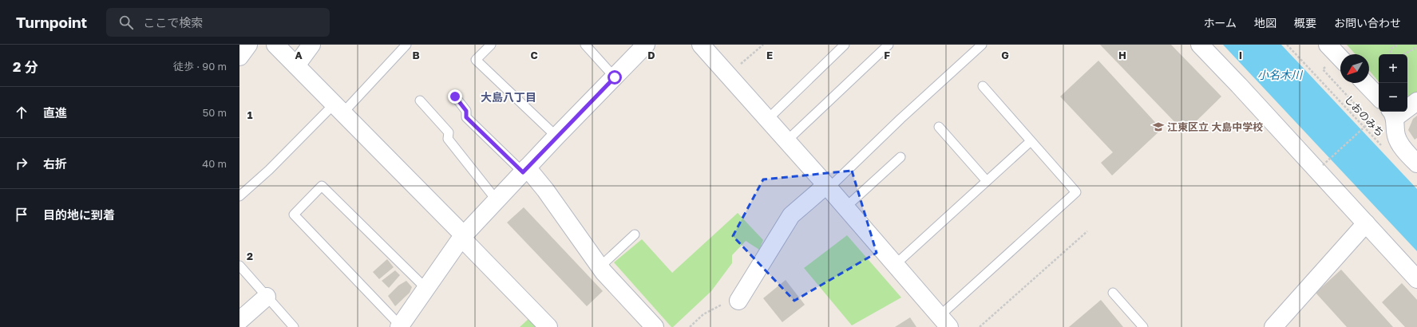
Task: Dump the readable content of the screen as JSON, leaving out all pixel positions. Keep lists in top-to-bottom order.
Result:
{
  "streets": {
    "path": ["しおのみち"]
  },
  "districts": ["大島八丁目"],
  "water": ["小名木川"],
  "places": {
    "school or university": ["江東区立 大島中学校"]
  },
  "north": "bottom left",
  "page": {
    "header": "Turnpoint",
    "search": "ここで検索",
    "nav": [
      "ホーム",
      "地図",
      "概要",
      "お問い合わせ"
    ],
    "heading": ["2 分", "徒歩 · 90 m"],
    "map_buttons": ["+", "−"],
    "list": [
      ["直進", "50 m"],
      ["右折", "40 m"],
      "目的地に到着"
    ]
  },
  "grid": {
    "columns": [
      "A",
      "B",
      "C",
      "D",
      "E",
      "F",
      "G",
      "H",
      "I"
    ],
    "rows": ["1", "2"]
  }
}
